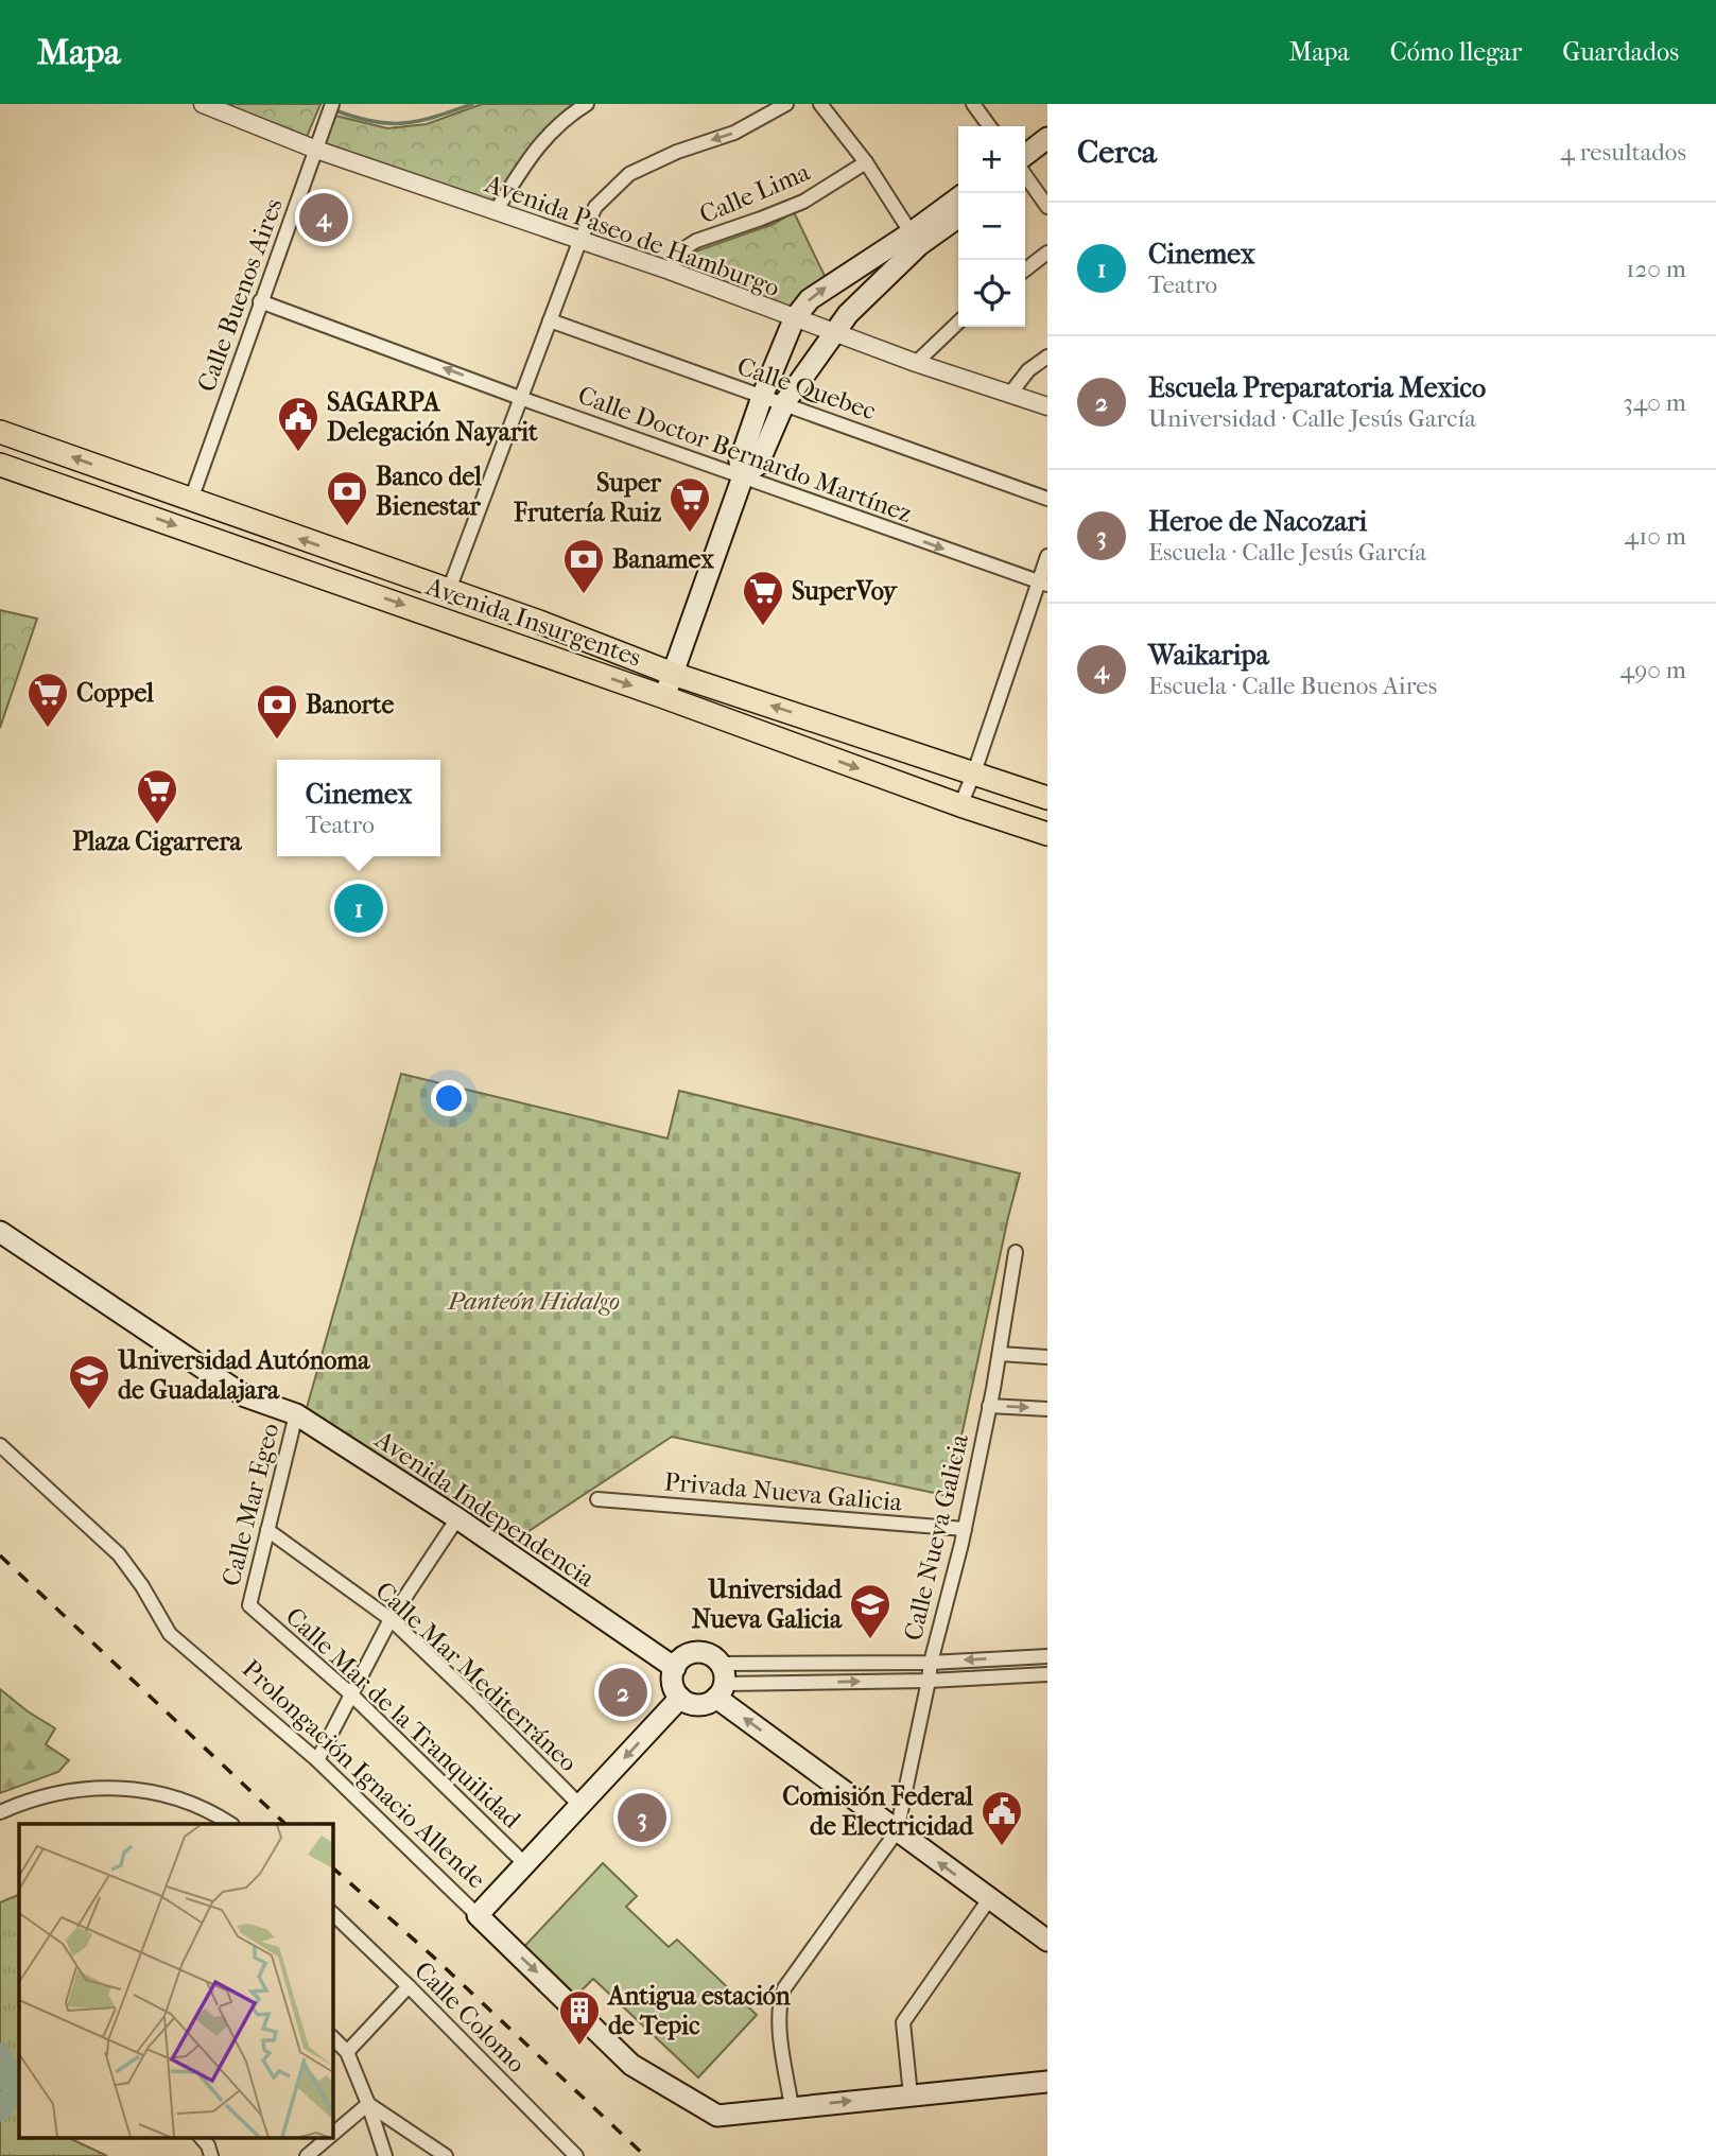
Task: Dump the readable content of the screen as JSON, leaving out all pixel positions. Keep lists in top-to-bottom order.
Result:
{
  "streets": {
    "highway": ["Avenida Insurgentes"],
    "main road": ["Avenida Independencia", "Prolongación Ignacio Allende"],
    "street": [
      "Calle Lima",
      "Avenida Paseo de Hamburgo",
      "Calle Buenos Aires",
      "Calle Quebec",
      "Calle Doctor Bernardo Martínez",
      "Privada Nueva Galicia",
      "Calle Mar Egeo",
      "Calle Nueva Galicia",
      "Calle Mar Mediterráneo",
      "Calle Mar de la Tranquilidad",
      "Calle Colomo"
    ]
  },
  "crossings": [
    ["Calle Lima", "Avenida Paseo de Hamburgo"],
    ["Avenida Paseo de Hamburgo", "Calle Buenos Aires"],
    ["Calle Buenos Aires", "Calle Doctor Bernardo Martínez"],
    ["Calle Buenos Aires", "Avenida Insurgentes"],
    ["Privada Nueva Galicia", "Calle Nueva Galicia"],
    ["Calle Mar Egeo", "Avenida Independencia"],
    ["Calle Mar Egeo", "Calle Mar Mediterráneo"],
    ["Calle Mar Egeo", "Calle Mar de la Tranquilidad"]
  ],
  "parks": ["Panteón Hidalgo"],
  "places": {
    "public building": ["SAGARPA Delegación Nayarit", "Comisión Federal de Electricidad"],
    "bank": ["Banco del Bienestar", "Banamex", "Banorte"],
    "supermarket": [
      "Super Frutería Ruiz",
      "SuperVoy",
      "Coppel",
      "Plaza Cigarrera"
    ],
    "school or university": ["Universidad Autónoma de Guadalajara", "Universidad Nueva Galicia"],
    "building": ["Antigua estación de Tepic"]
  },
  "page": {
    "header": "Mapa",
    "nav": ["Mapa", "Cómo llegar", "Guardados"],
    "heading": ["Cerca", "4 resultados"],
    "map_buttons": ["+", "−"],
    "pins": [
      "4",
      "1",
      "2",
      "3"
    ],
    "list": [
      {
        "mark": "1",
        "name": "Cinemex",
        "note": "Teatro",
        "value": "120 m"
      },
      {
        "mark": "2",
        "name": "Escuela Preparatoria Mexico",
        "note": "Universidad · Calle Jesús García",
        "value": "340 m"
      },
      {
        "mark": "3",
        "name": "Heroe de Nacozari",
        "note": "Escuela · Calle Jesús García",
        "value": "410 m"
      },
      {
        "mark": "4",
        "name": "Waikaripa",
        "note": "Escuela · Calle Buenos Aires",
        "value": "490 m"
      }
    ],
    "popup": ["Cinemex", "Teatro"]
  }
}
